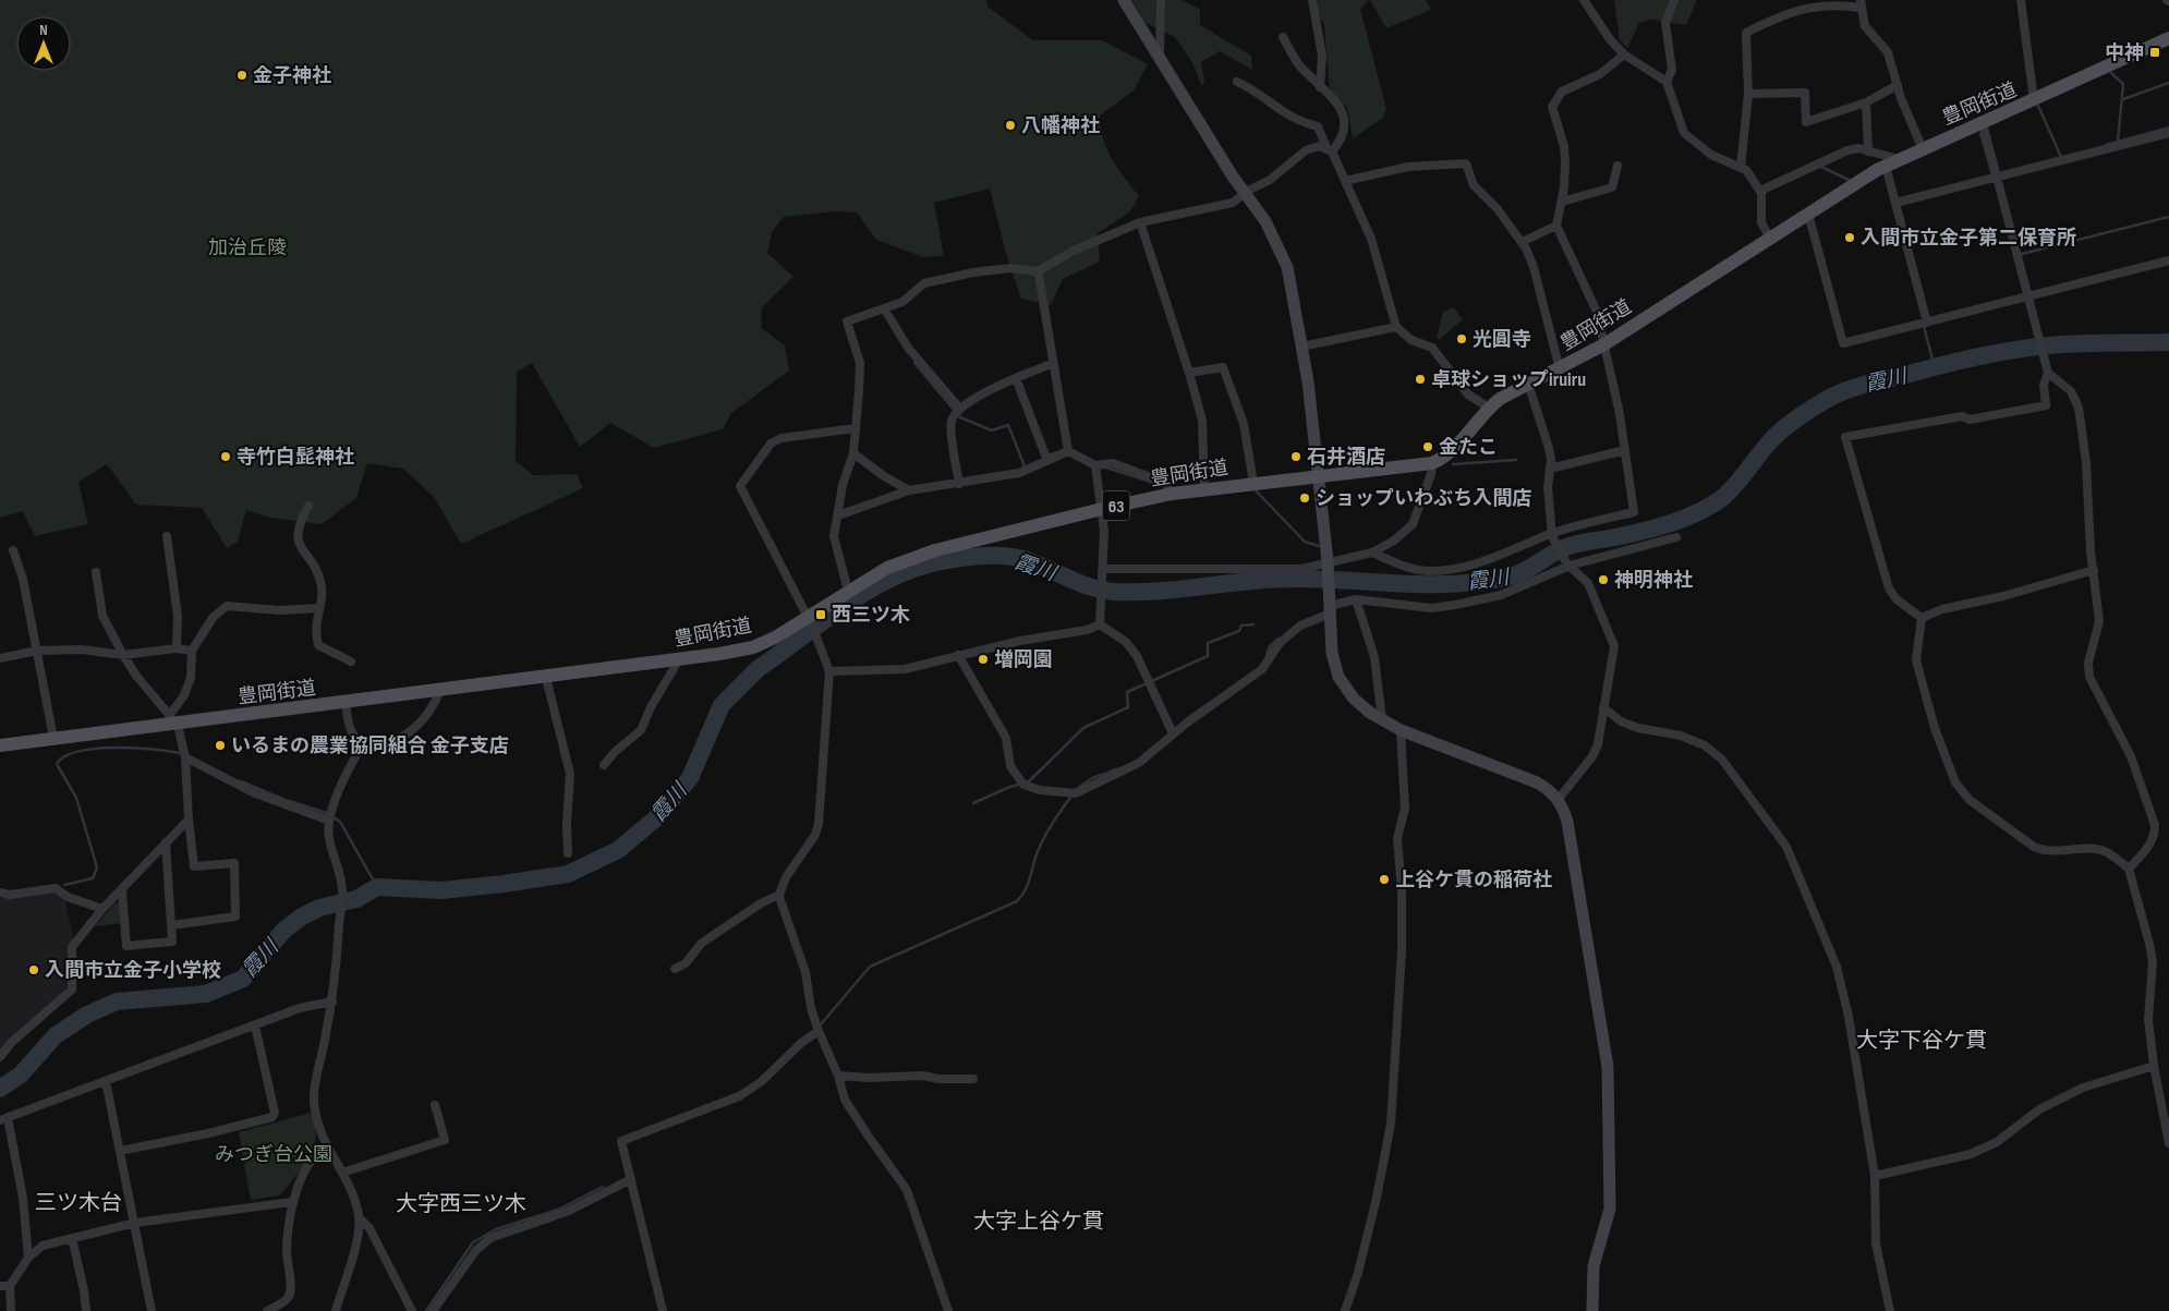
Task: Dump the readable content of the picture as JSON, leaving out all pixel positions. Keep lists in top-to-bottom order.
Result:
{
  "streets": {
    "main road": ["豊岡街道", "63"]
  },
  "districts": [
    "大字下谷ケ貫",
    "三ツ木台",
    "大字西三ツ木",
    "大字上谷ケ貫"
  ],
  "water": ["霞川"],
  "parks": ["加治丘陵", "みつぎ台公園"],
  "places": {
    "transit": ["中神", "西三ツ木"],
    "other": [
      "金子神社",
      "八幡神社",
      "入間市立金子第二保育所",
      "光圓寺",
      "卓球ショップiruiru",
      "金たこ",
      "寺竹白髭神社",
      "石井酒店",
      "ショップいわぶち入間店",
      "神明神社",
      "増岡園",
      "いるまの農業協同組合 金子支店",
      "上谷ケ貫の稲荷社",
      "入間市立金子小学校"
    ]
  },
  "north": "top"
}
